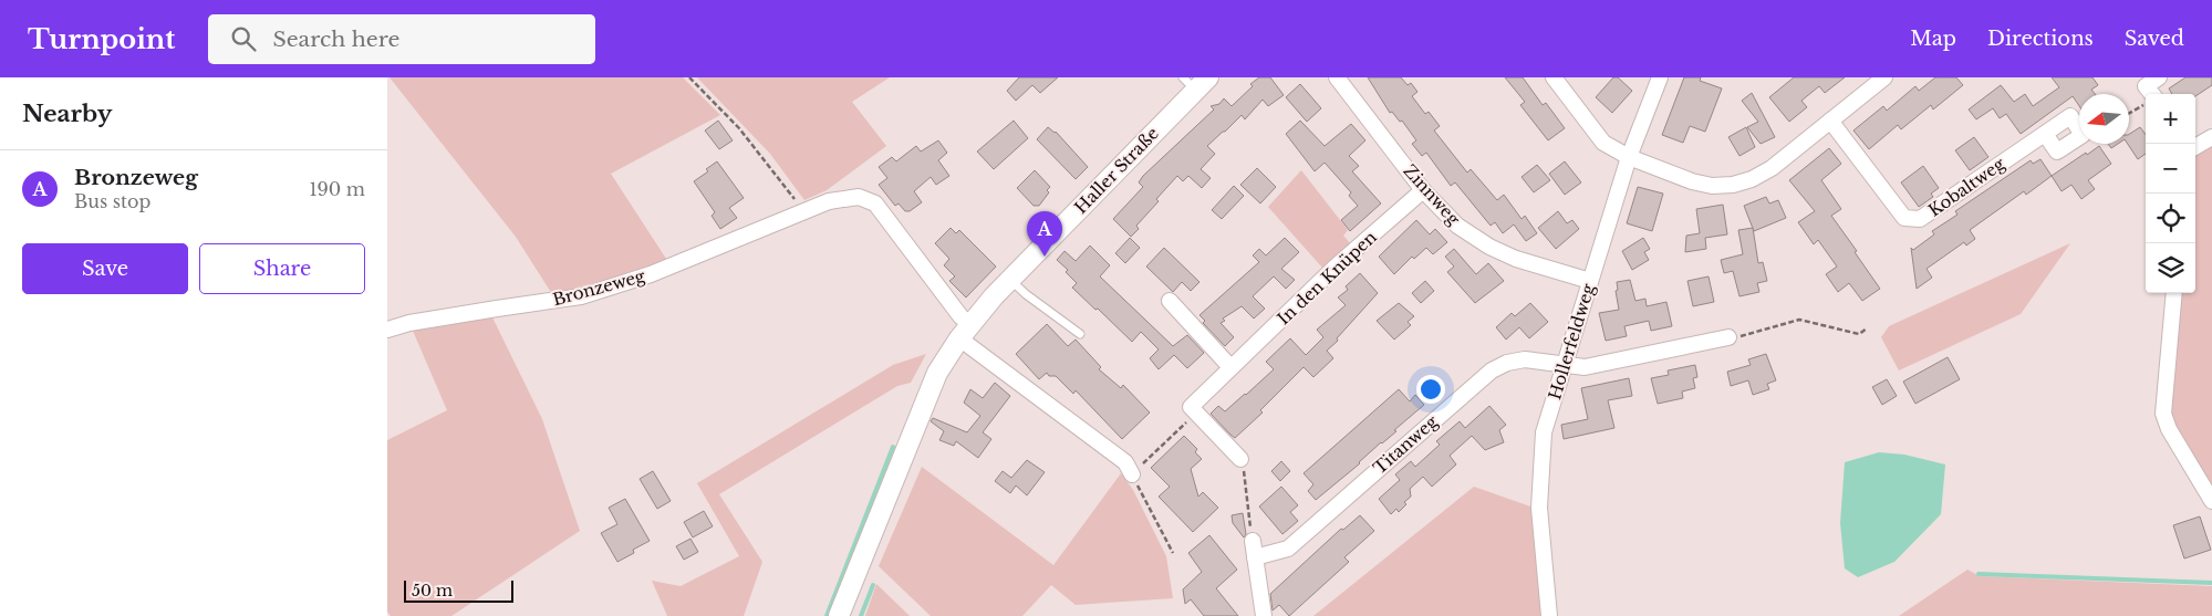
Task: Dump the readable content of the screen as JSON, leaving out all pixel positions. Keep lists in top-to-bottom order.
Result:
{
  "streets": {
    "street": [
      "Haller Straße",
      "Kobaltweg",
      "Zinnweg",
      "In den Knüpen",
      "Bronzeweg",
      "Hollerfeldweg",
      "Titanweg"
    ]
  },
  "crossings": [
    ["Haller Straße", "Bronzeweg"],
    ["Zinnweg", "In den Knüpen"],
    ["Zinnweg", "Hollerfeldweg"],
    ["Hollerfeldweg", "Titanweg"]
  ],
  "scale_bar": "50 m",
  "north": "left",
  "page": {
    "header": "Turnpoint",
    "search": "Search here",
    "nav": ["Map", "Directions", "Saved"],
    "heading": "Nearby",
    "map_buttons": ["+", "−"],
    "list": [
      {
        "mark": "A",
        "name": "Bronzeweg",
        "note": "Bus stop",
        "value": "190 m"
      }
    ],
    "pins": "A",
    "buttons": ["Save", "Share"],
    "scale": "50 m"
  }
}
